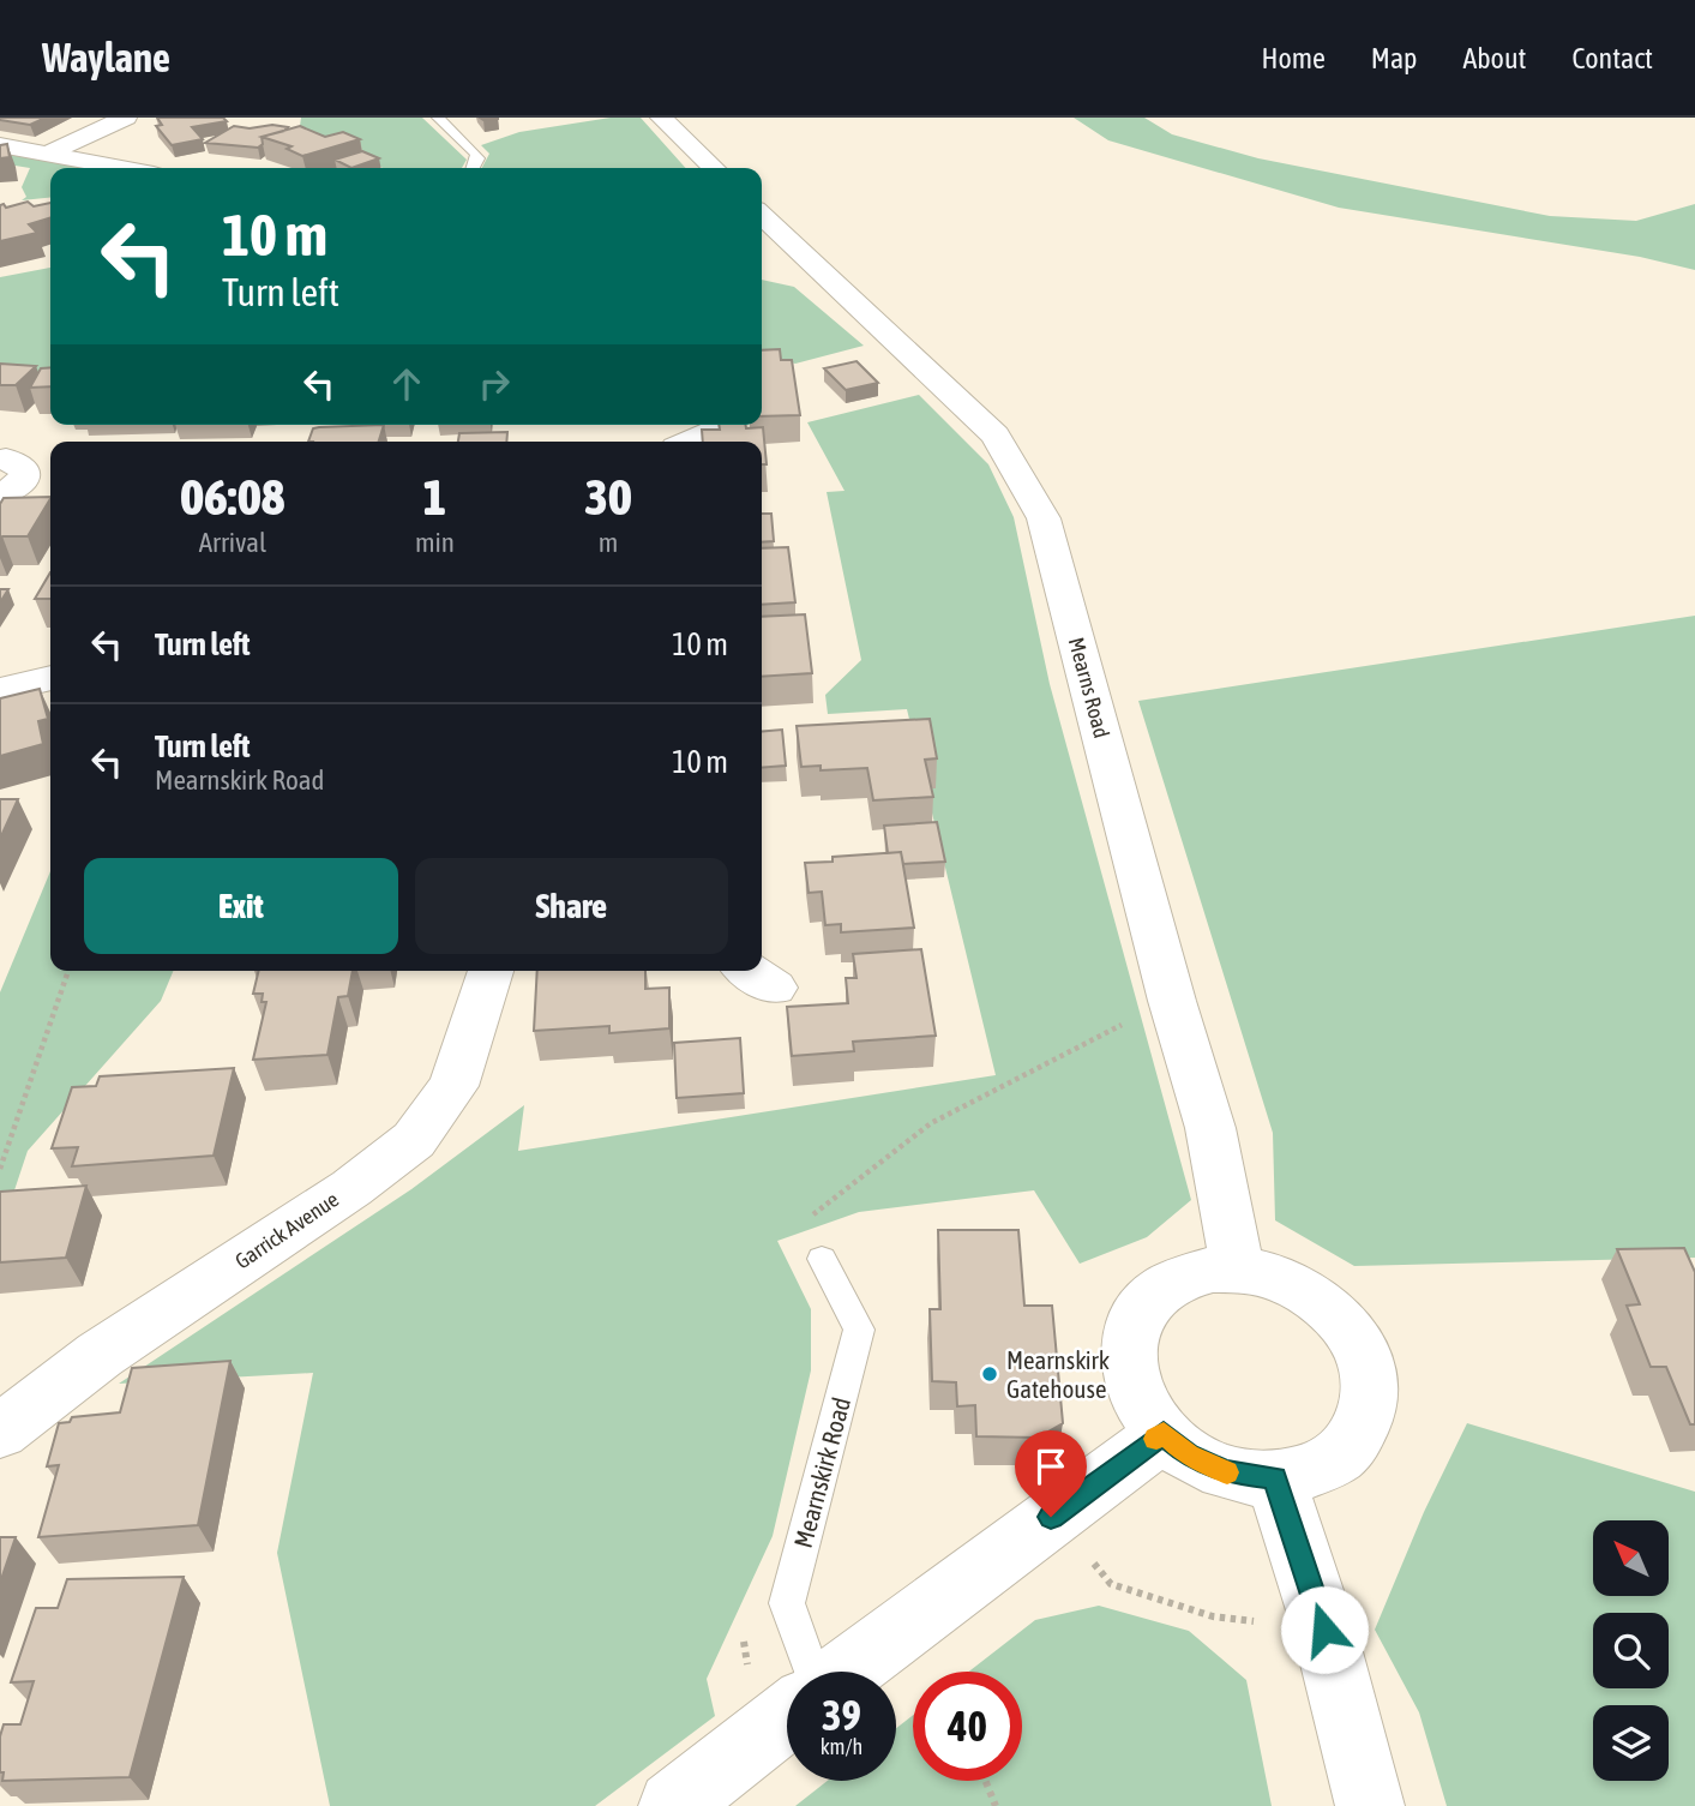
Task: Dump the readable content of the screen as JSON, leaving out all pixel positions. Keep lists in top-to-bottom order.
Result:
{
  "streets": {
    "street": ["Mearns Road", "Garrick Avenue", "Mearnskirk Road"]
  },
  "crossings": [
    ["Mearns Road", "Mearnskirk Road"]
  ],
  "places": ["Mearnskirk Gatehouse"],
  "north": "top left",
  "page": {
    "header": "Waylane",
    "nav": [
      "Home",
      "Map",
      "About",
      "Contact"
    ],
    "turn": ["10 m", "Turn left"],
    "eta": [
      "06:08",
      "Arrival",
      "1",
      "min",
      "30",
      "m"
    ],
    "list": [
      {
        "name": "Turn left",
        "value": "10 m"
      },
      {
        "name": "Turn left",
        "note": "Mearnskirk Road",
        "value": "10 m"
      }
    ],
    "buttons": ["Exit", "Share"],
    "speed": "39 km/h",
    "limit": "40"
  }
}
